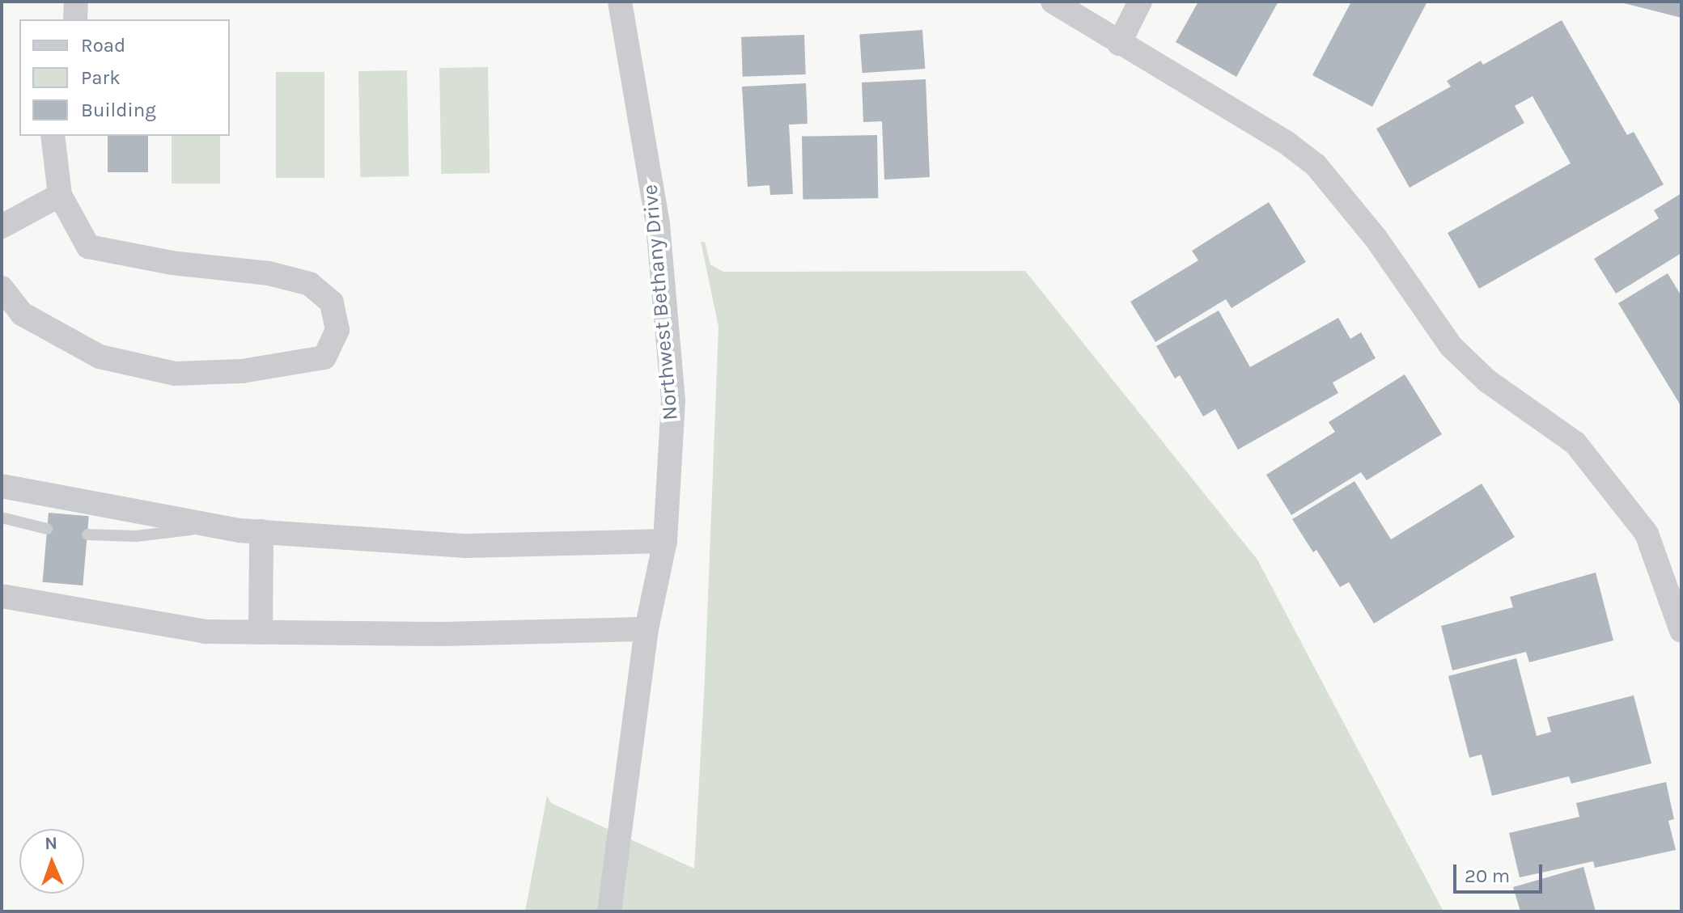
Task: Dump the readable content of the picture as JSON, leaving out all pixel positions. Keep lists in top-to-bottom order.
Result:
{
  "streets": {
    "street": ["Northwest Bethany Drive"]
  },
  "legend": ["Road", "Park", "Building"],
  "scale_bar": "20 m",
  "north": "top"
}
